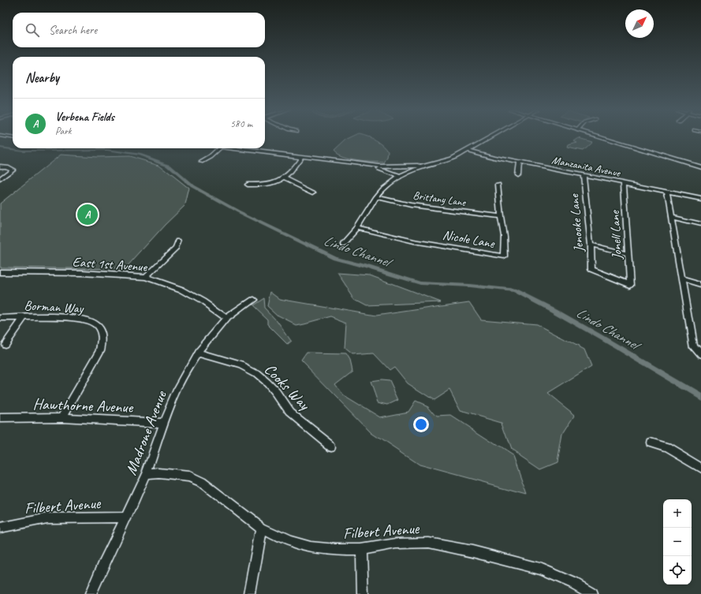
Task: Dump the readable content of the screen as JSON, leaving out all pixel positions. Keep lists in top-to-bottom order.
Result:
{
  "streets": {
    "street": [
      "Manzanita Avenue",
      "Brittany Lane",
      "Jenooke Lane",
      "Jonell Lane",
      "Nicole Lane",
      "East 1st Avenue",
      "Borman Way",
      "Cooks Way",
      "Hawthorne Avenue",
      "Madrone Avenue",
      "Filbert Avenue"
    ]
  },
  "crossings": [
    ["Manzanita Avenue", "Jenooke Lane"],
    ["Manzanita Avenue", "Jonell Lane"],
    ["Brittany Lane", "Nicole Lane"],
    ["Jenooke Lane", "Jonell Lane"],
    ["East 1st Avenue", "Madrone Avenue"],
    ["Borman Way", "Hawthorne Avenue"],
    ["Cooks Way", "Madrone Avenue"],
    ["Hawthorne Avenue", "Madrone Avenue"],
    ["Madrone Avenue", "Filbert Avenue"]
  ],
  "water": ["Lindo Channel"],
  "north": "top right",
  "page": {
    "search": "Search here",
    "heading": "Nearby",
    "list": [
      {
        "mark": "A",
        "name": "Verbena Fields",
        "note": "Park",
        "value": "580 m"
      }
    ],
    "pins": "A",
    "map_buttons": ["+", "−"]
  }
}
